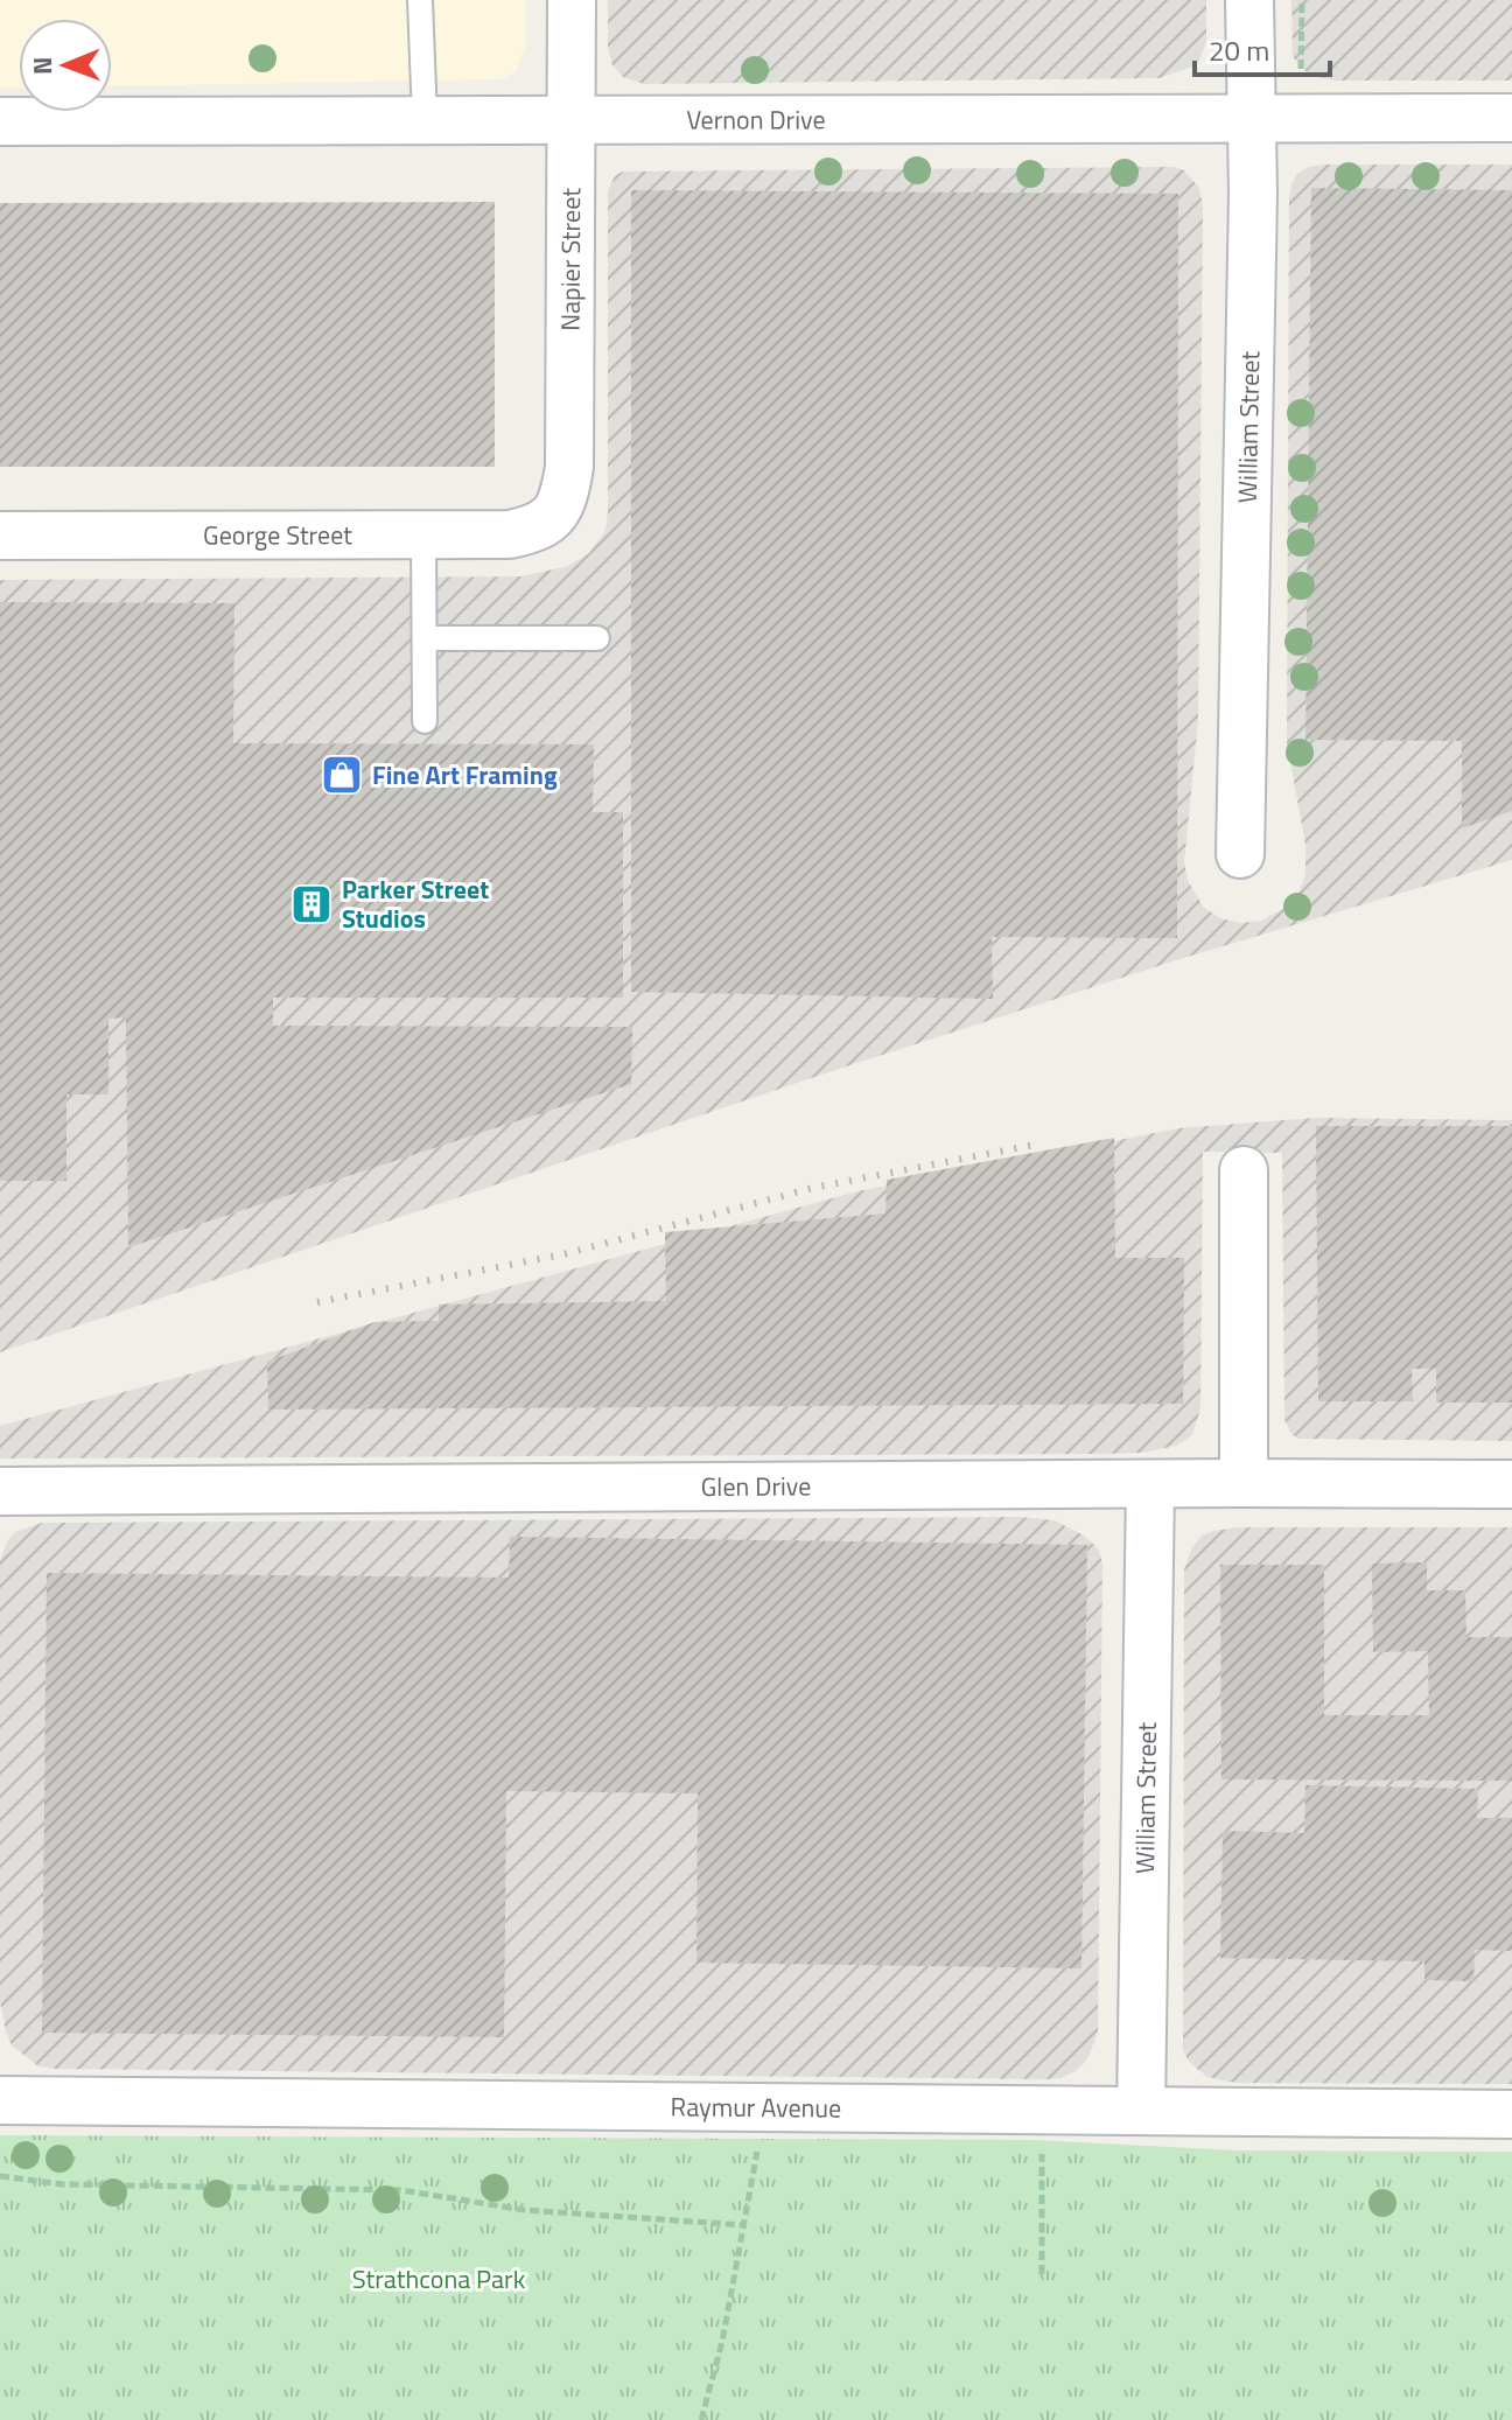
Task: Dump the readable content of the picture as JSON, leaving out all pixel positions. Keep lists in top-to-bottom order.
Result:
{
  "streets": {
    "street": [
      "Vernon Drive",
      "Napier Street",
      "William Street",
      "George Street",
      "Glen Drive",
      "Raymur Avenue"
    ]
  },
  "crossings": [
    ["Vernon Drive", "Napier Street"],
    ["Vernon Drive", "William Street"],
    ["Napier Street", "George Street"],
    ["William Street", "Glen Drive"],
    ["William Street", "Raymur Avenue"]
  ],
  "parks": ["Strathcona Park"],
  "places": {
    "shop": ["Fine Art Framing"],
    "building": ["Parker Street Studios"]
  },
  "scale_bar": "20 m",
  "north": "left"
}
